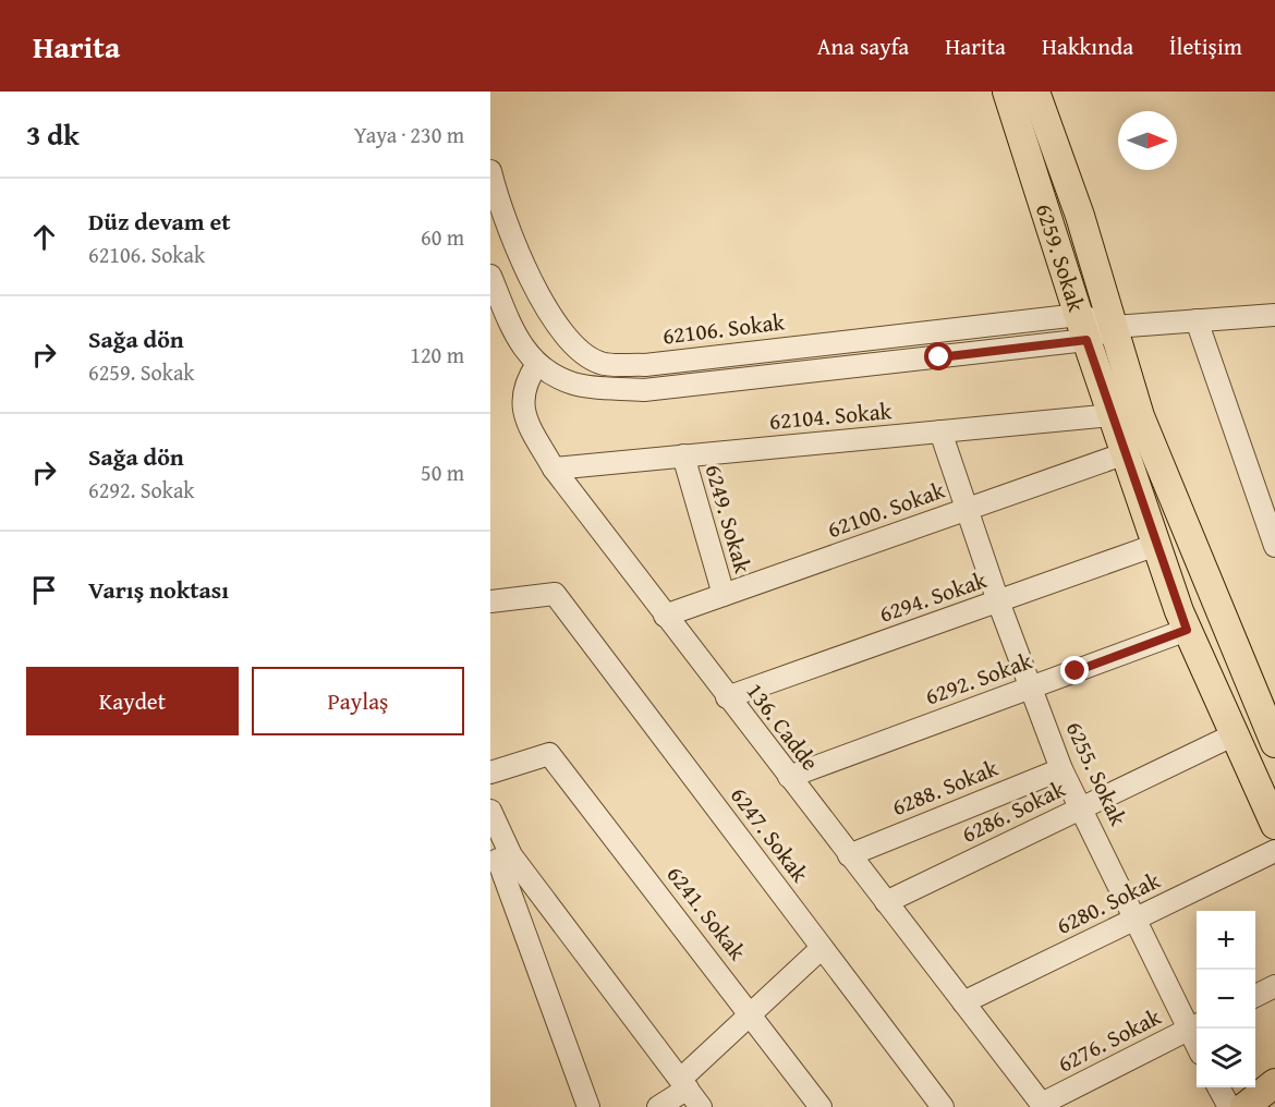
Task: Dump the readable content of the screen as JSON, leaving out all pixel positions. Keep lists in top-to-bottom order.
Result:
{
  "streets": {
    "main road": ["6259. Sokak"],
    "street": [
      "62106. Sokak",
      "62104. Sokak",
      "62100. Sokak",
      "6249. Sokak",
      "6294. Sokak",
      "6292. Sokak",
      "136. Cadde",
      "6255. Sokak",
      "6288. Sokak",
      "6286. Sokak",
      "6247. Sokak",
      "6280. Sokak",
      "6241. Sokak",
      "6276. Sokak"
    ]
  },
  "crossings": [
    ["6259. Sokak", "62106. Sokak"],
    ["6259. Sokak", "62104. Sokak"],
    ["6259. Sokak", "62100. Sokak"],
    ["6259. Sokak", "6294. Sokak"],
    ["6259. Sokak", "6292. Sokak"],
    ["6259. Sokak", "6286. Sokak"],
    ["62104. Sokak", "6249. Sokak"],
    ["62104. Sokak", "136. Cadde"],
    ["62104. Sokak", "6255. Sokak"],
    ["62100. Sokak", "6249. Sokak"],
    ["62100. Sokak", "136. Cadde"],
    ["62100. Sokak", "6255. Sokak"],
    ["6294. Sokak", "136. Cadde"],
    ["6294. Sokak", "6255. Sokak"],
    ["6292. Sokak", "136. Cadde"],
    ["6292. Sokak", "6255. Sokak"],
    ["136. Cadde", "6288. Sokak"],
    ["136. Cadde", "6286. Sokak"],
    ["136. Cadde", "6280. Sokak"],
    ["136. Cadde", "6276. Sokak"],
    ["6255. Sokak", "6288. Sokak"],
    ["6255. Sokak", "6286. Sokak"],
    ["6255. Sokak", "6280. Sokak"],
    ["6255. Sokak", "6276. Sokak"]
  ],
  "north": "right",
  "page": {
    "header": "Harita",
    "nav": [
      "Ana sayfa",
      "Harita",
      "Hakkında",
      "İletişim"
    ],
    "heading": ["3 dk", "Yaya · 230 m"],
    "list": [
      ["Düz devam et", "62106. Sokak", "60 m"],
      ["Sağa dön", "6259. Sokak", "120 m"],
      ["Sağa dön", "6292. Sokak", "50 m"],
      "Varış noktası"
    ],
    "buttons": ["Kaydet", "Paylaş"],
    "map_buttons": ["+", "−"]
  }
}
